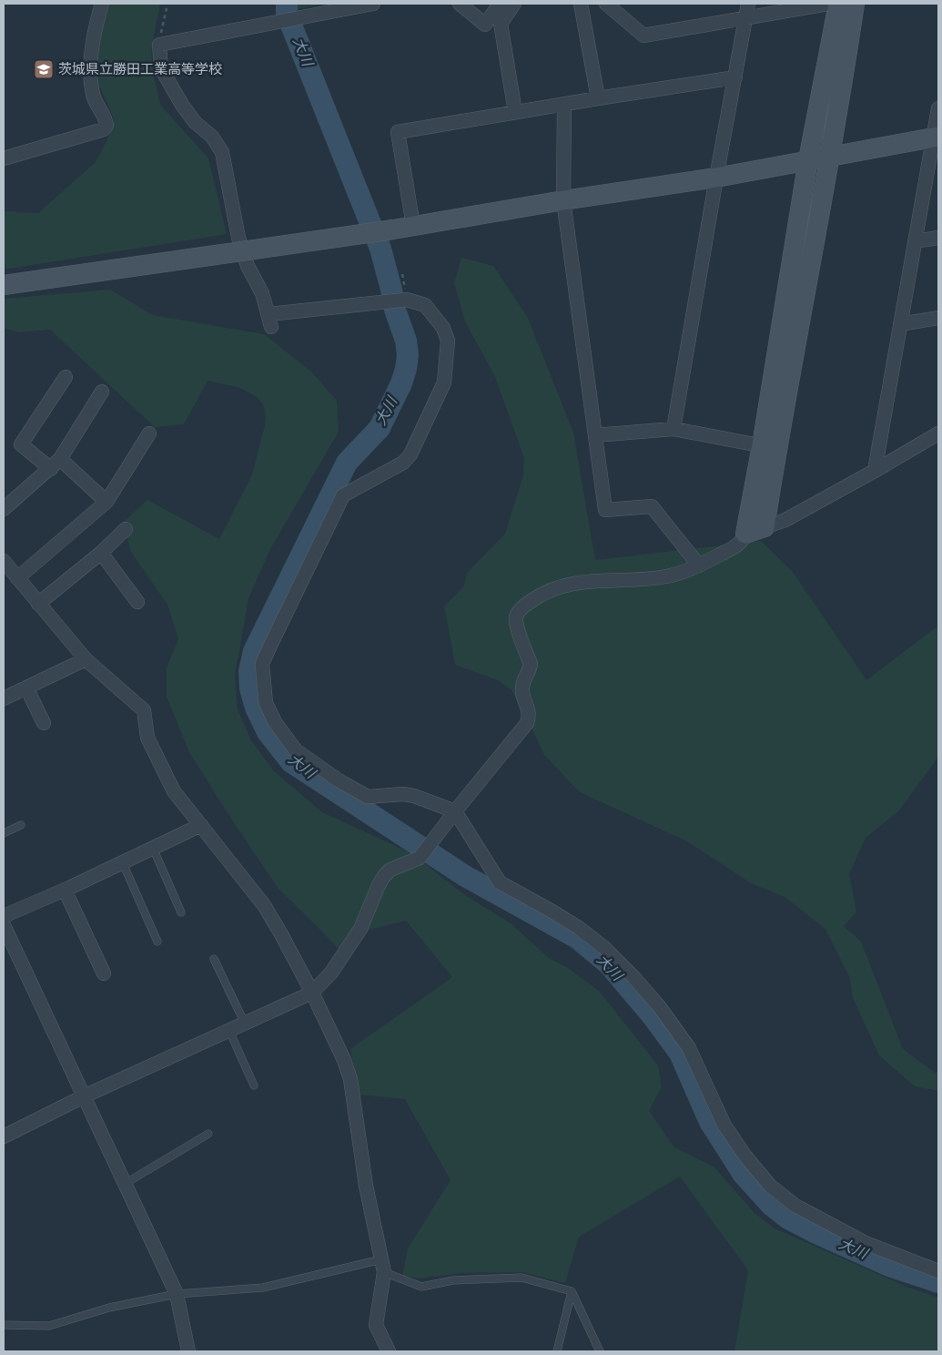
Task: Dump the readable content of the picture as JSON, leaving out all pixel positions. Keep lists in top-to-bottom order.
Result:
{
  "water": ["大川"],
  "places": {
    "school or university": ["茨城県立勝田工業高等学校"]
  }
}
